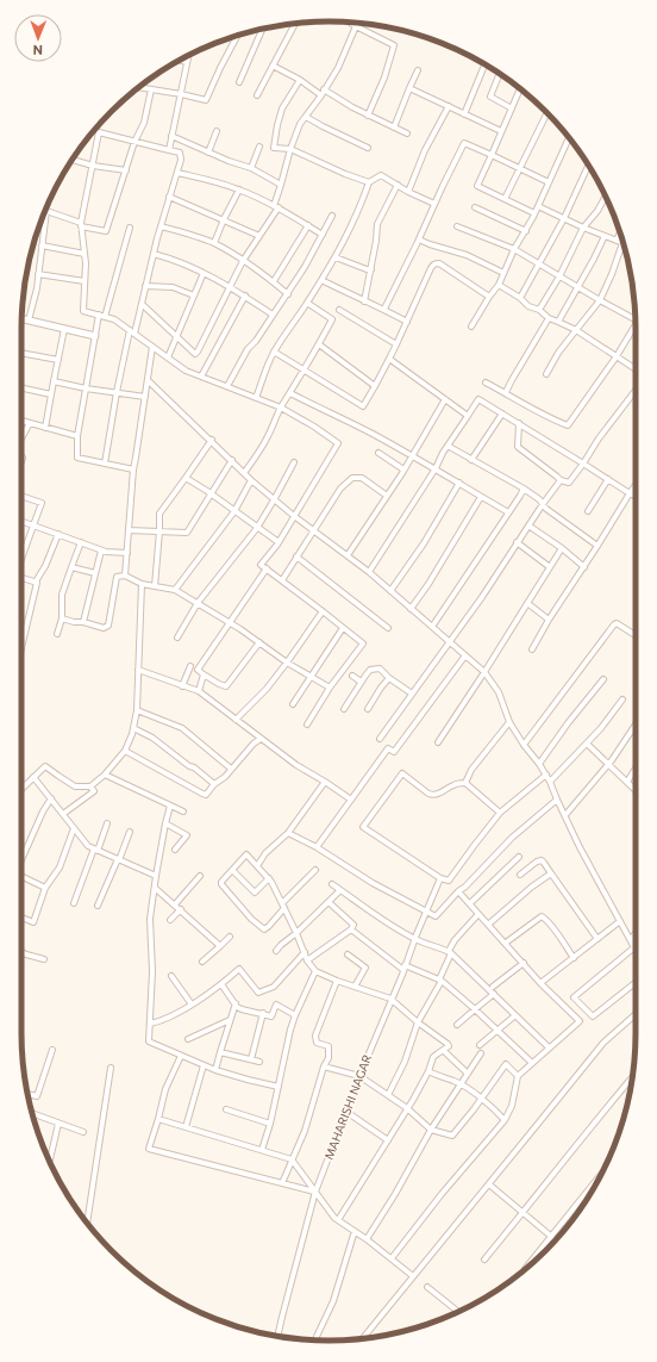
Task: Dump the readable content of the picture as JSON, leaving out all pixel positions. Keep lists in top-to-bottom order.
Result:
{
  "streets": {
    "street": ["MAHARISHI NAGAR"]
  },
  "north": "bottom"
}
